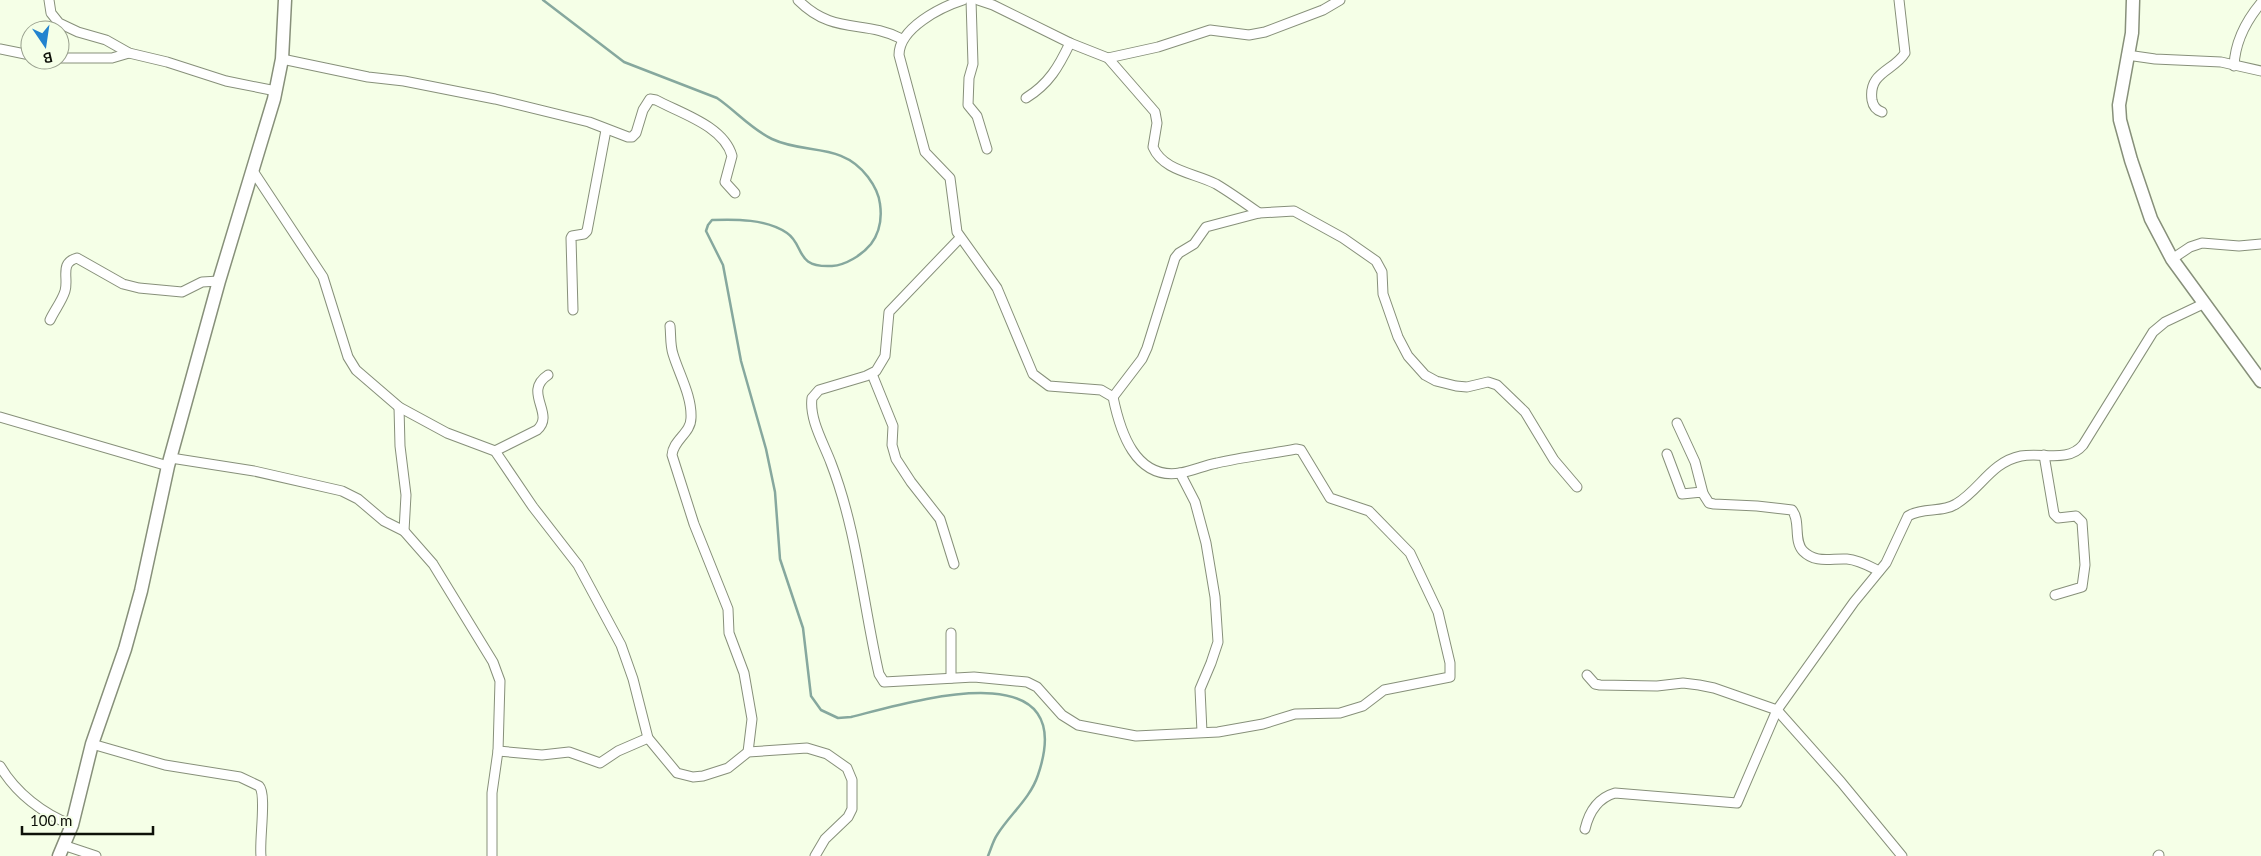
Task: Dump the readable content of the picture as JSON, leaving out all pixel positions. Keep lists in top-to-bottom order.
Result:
{
  "scale_bar": "100 m",
  "north": "bottom"
}
